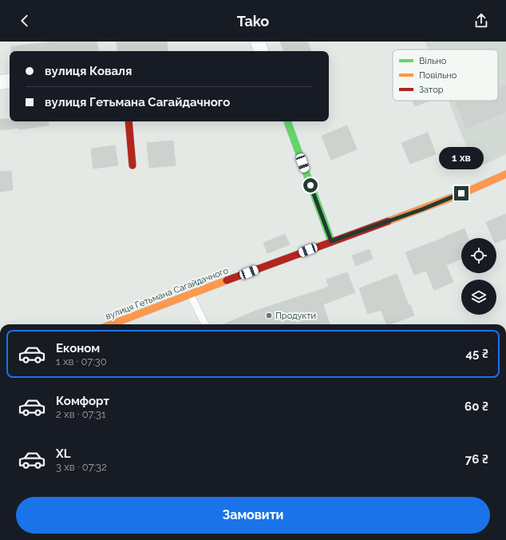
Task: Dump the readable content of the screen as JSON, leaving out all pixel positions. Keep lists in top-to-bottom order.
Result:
{
  "streets": {
    "main road": ["вулиця Гетьмана Сагайдачного"]
  },
  "places": ["Продукти"],
  "legend": ["Вільно", "Повільно", "Затор"],
  "page": {
    "header": "Tako",
    "banner": ["вулиця Коваля", "вулиця Гетьмана Сагайдачного"],
    "bubble": "1 хв",
    "list": [
      {
        "name": "Економ",
        "note": "1 хв · 07:30",
        "value": "45 ₴"
      },
      {
        "name": "Комфорт",
        "note": "2 хв · 07:31",
        "value": "60 ₴"
      },
      {
        "name": "XL",
        "note": "3 хв · 07:32",
        "value": "76 ₴"
      }
    ],
    "buttons": "Замовити"
  }
}
